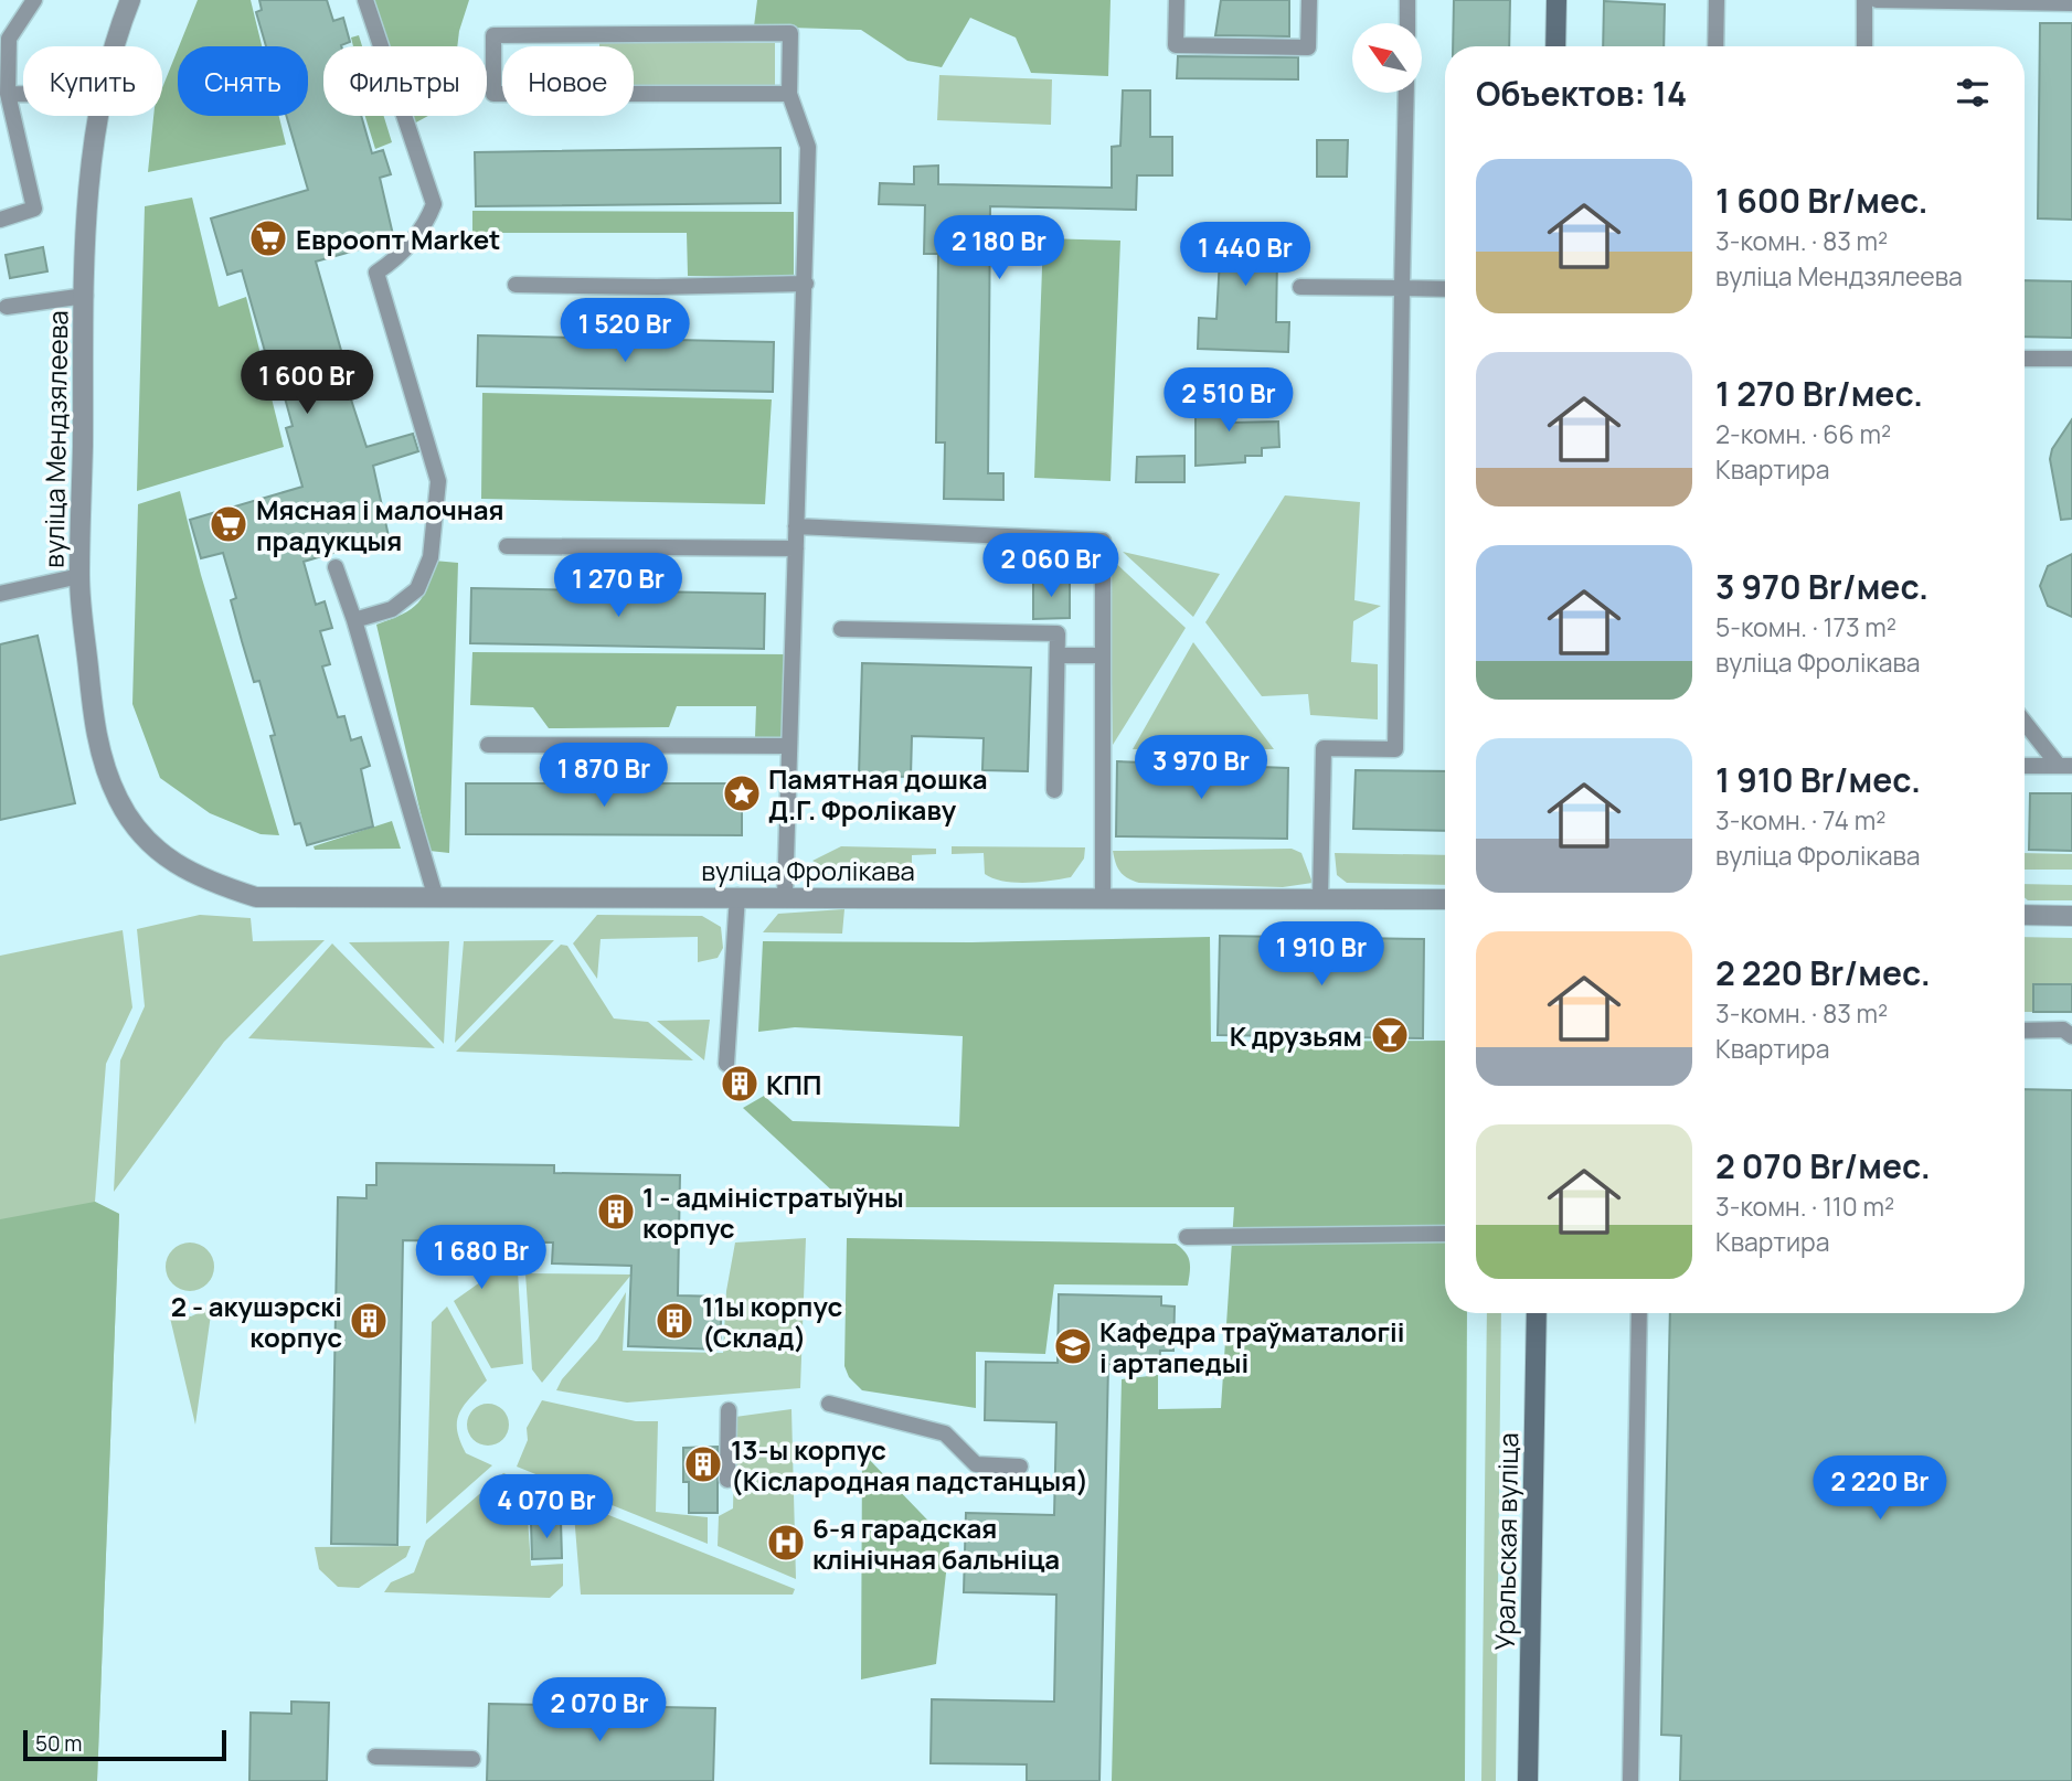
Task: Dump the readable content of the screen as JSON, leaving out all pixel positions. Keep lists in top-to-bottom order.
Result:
{
  "streets": {
    "street": ["вуліца Мендзялеева", "вуліца Фролікава", "Уральская вуліца"]
  },
  "crossings": [
    ["вуліца Мендзялеева", "вуліца Фролікава"]
  ],
  "places": {
    "supermarket": ["Евроопт Market", "Мясная і малочная прадукцыя"],
    "place": ["Памятная дошка Д.Г. Фролікаву"],
    "bar": ["К друзьям"],
    "building": [
      "КПП",
      "1 - адміністратыўны корпус",
      "2 - акушэрскі корпус",
      "11ы корпус (Склад)",
      "13-ы корпус (Кіслародная падстанцыя)"
    ],
    "school or university": ["Кафедра траўматалогіі і артапедыі"],
    "hospital": ["6-я гарадская клінічная бальніца"]
  },
  "scale_bar": "50 m",
  "north": "top left",
  "page": {
    "chip": [
      "Купить",
      "Снять",
      "Фильтры",
      "Новое"
    ],
    "heading": "Объектов: 14",
    "list": [
      {
        "name": "1 600 Br/мес.",
        "note": "3-комн. · 83 m² · вуліца Мендзялеева"
      },
      {
        "name": "1 270 Br/мес.",
        "note": "2-комн. · 66 m² · Квартира"
      },
      {
        "name": "3 970 Br/мес.",
        "note": "5-комн. · 173 m² · вуліца Фролікава"
      },
      {
        "name": "1 910 Br/мес.",
        "note": "3-комн. · 74 m² · вуліца Фролікава"
      },
      {
        "name": "2 220 Br/мес.",
        "note": "3-комн. · 83 m² · Квартира"
      },
      {
        "name": "2 070 Br/мес.",
        "note": "3-комн. · 110 m² · Квартира"
      }
    ],
    "price": [
      "2 180 Br",
      "1 440 Br",
      "1 520 Br",
      "1 600 Br",
      "2 510 Br",
      "2 060 Br",
      "1 270 Br",
      "3 970 Br",
      "1 870 Br",
      "1 910 Br",
      "1 680 Br",
      "2 220 Br",
      "4 070 Br",
      "2 070 Br"
    ],
    "scale": "50 m"
  }
}
